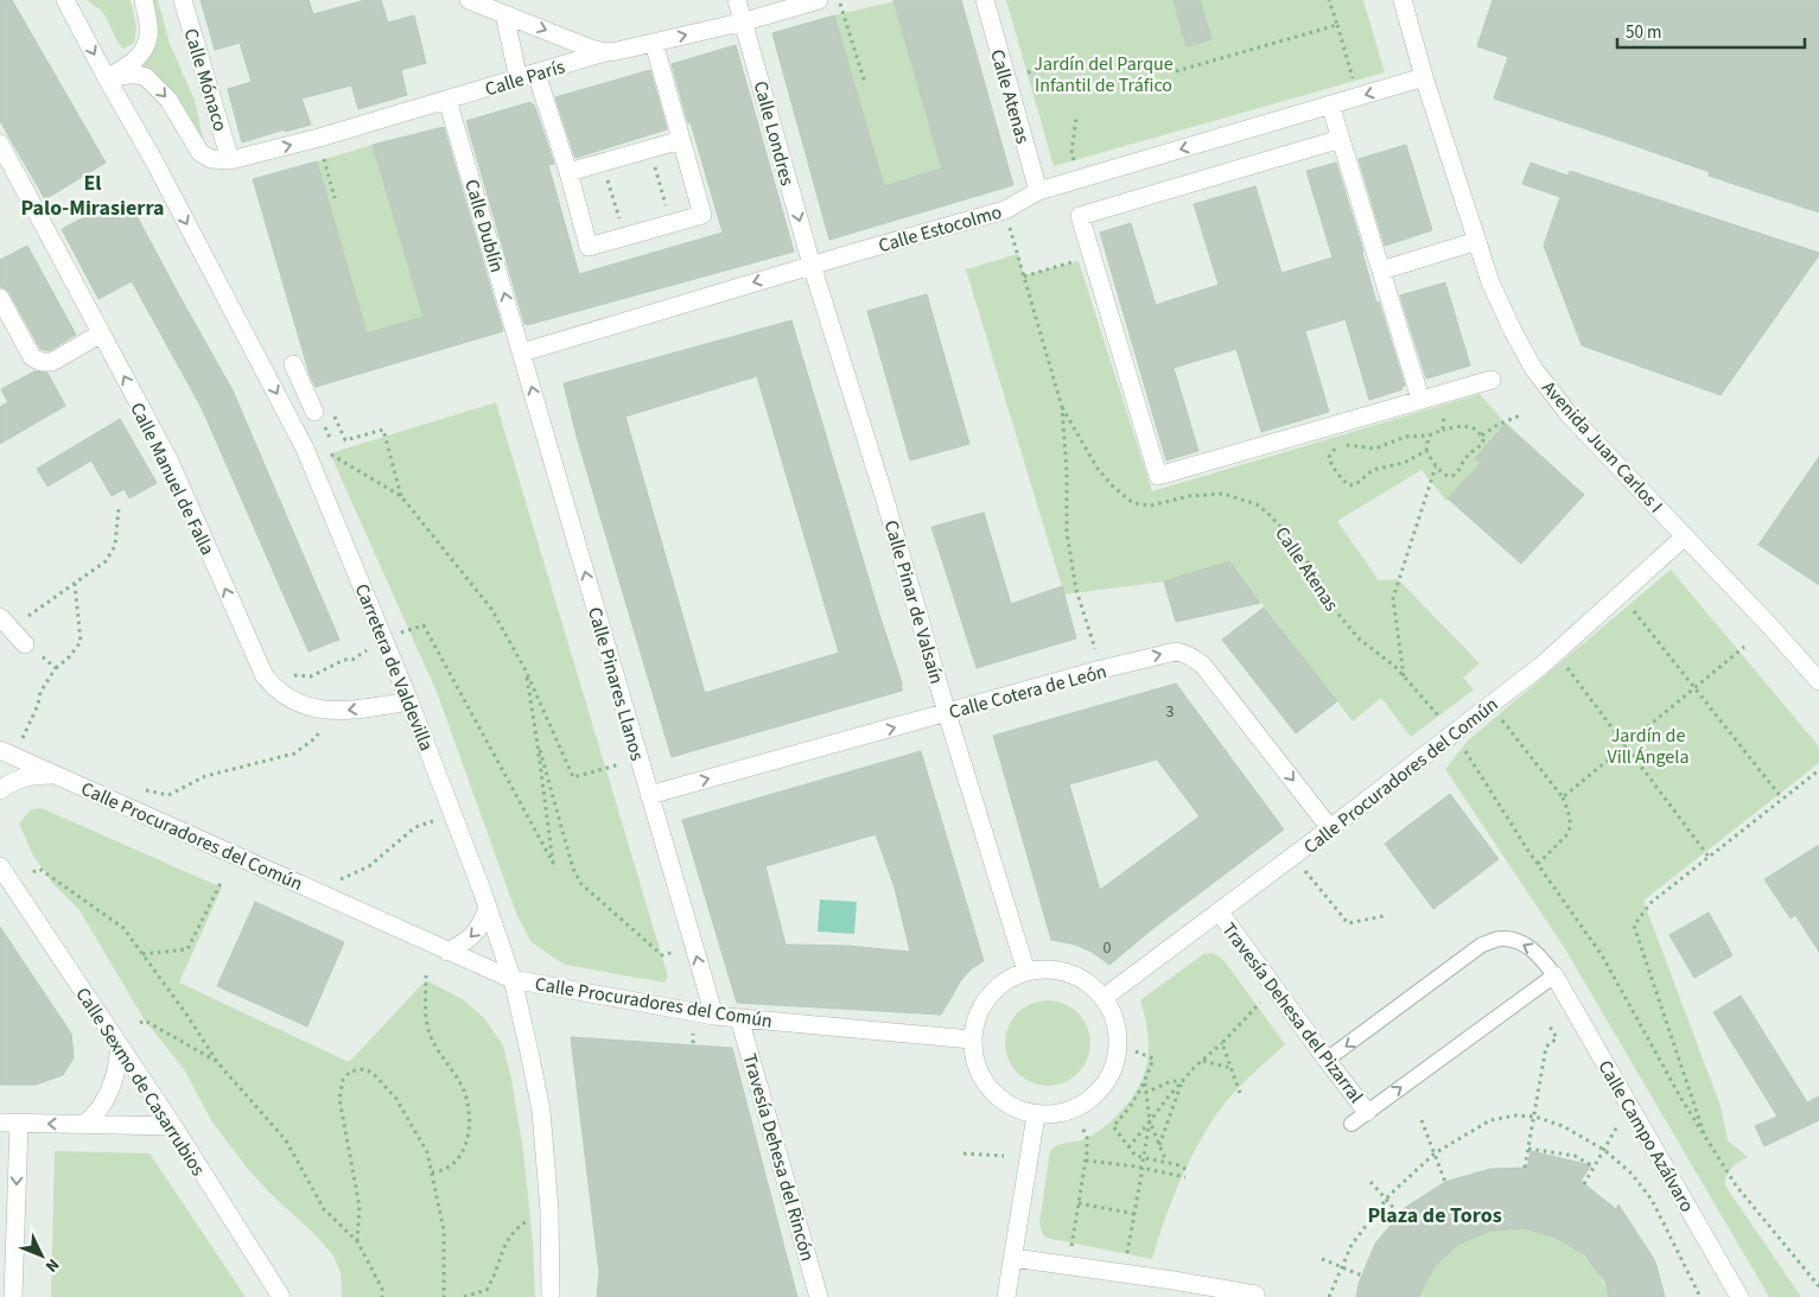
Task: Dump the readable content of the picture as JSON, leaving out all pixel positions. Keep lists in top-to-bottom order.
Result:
{
  "streets": {
    "street": [
      "Calle París",
      "Calle Mónaco",
      "Calle Atenas",
      "Calle Londres",
      "Calle Dublín",
      "Calle Estocolmo",
      "Avenida Juan Carlos I",
      "Calle Manuel de Falla",
      "Calle Pinar de Valsaín",
      "Carretera de Valdevilla",
      "Calle Pinares Llanos",
      "Calle Cotera de León",
      "Calle Procuradores del Común",
      "Travesía Dehesa del Pizarral",
      "Calle Sexmo de Casarrubios",
      "Calle Campo Azálvaro",
      "Travesía Dehesa del Rincón"
    ]
  },
  "crossings": [
    ["Calle París", "Calle Mónaco"],
    ["Calle París", "Calle Londres"],
    ["Calle París", "Calle Dublín"],
    ["Calle Atenas", "Calle Estocolmo"],
    ["Calle Atenas", "Calle Cotera de León"],
    ["Calle Atenas", "Calle Procuradores del Común"],
    ["Calle Londres", "Calle Estocolmo"],
    ["Calle Londres", "Calle Pinar de Valsaín"],
    ["Calle Dublín", "Calle Estocolmo"],
    ["Calle Dublín", "Calle Pinares Llanos"],
    ["Calle Estocolmo", "Avenida Juan Carlos I"],
    ["Calle Estocolmo", "Calle Pinar de Valsaín"],
    ["Calle Estocolmo", "Calle Pinares Llanos"],
    ["Avenida Juan Carlos I", "Calle Procuradores del Común"],
    ["Calle Manuel de Falla", "Carretera de Valdevilla"],
    ["Calle Pinar de Valsaín", "Calle Cotera de León"],
    ["Calle Pinar de Valsaín", "Calle Procuradores del Común"],
    ["Carretera de Valdevilla", "Calle Procuradores del Común"],
    ["Calle Pinares Llanos", "Calle Cotera de León"],
    ["Calle Pinares Llanos", "Calle Procuradores del Común"],
    ["Calle Cotera de León", "Calle Procuradores del Común"],
    ["Calle Procuradores del Común", "Travesía Dehesa del Pizarral"],
    ["Calle Procuradores del Común", "Travesía Dehesa del Rincón"],
    ["Travesía Dehesa del Pizarral", "Calle Campo Azálvaro"]
  ],
  "one_way": [
    "Calle Estocolmo",
    "Calle Manuel de Falla",
    "Carretera de Valdevilla",
    "Calle Pinares Llanos",
    "Calle Cotera de León"
  ],
  "districts": ["El Palo-Mirasierra", "Plaza de Toros"],
  "parks": ["Jardín del Parque Infantil de Tráfico", "Jardín de Vill Ángela"],
  "house_numbers": ["3", "0"],
  "scale_bar": "50 m",
  "north": "bottom right"
}
